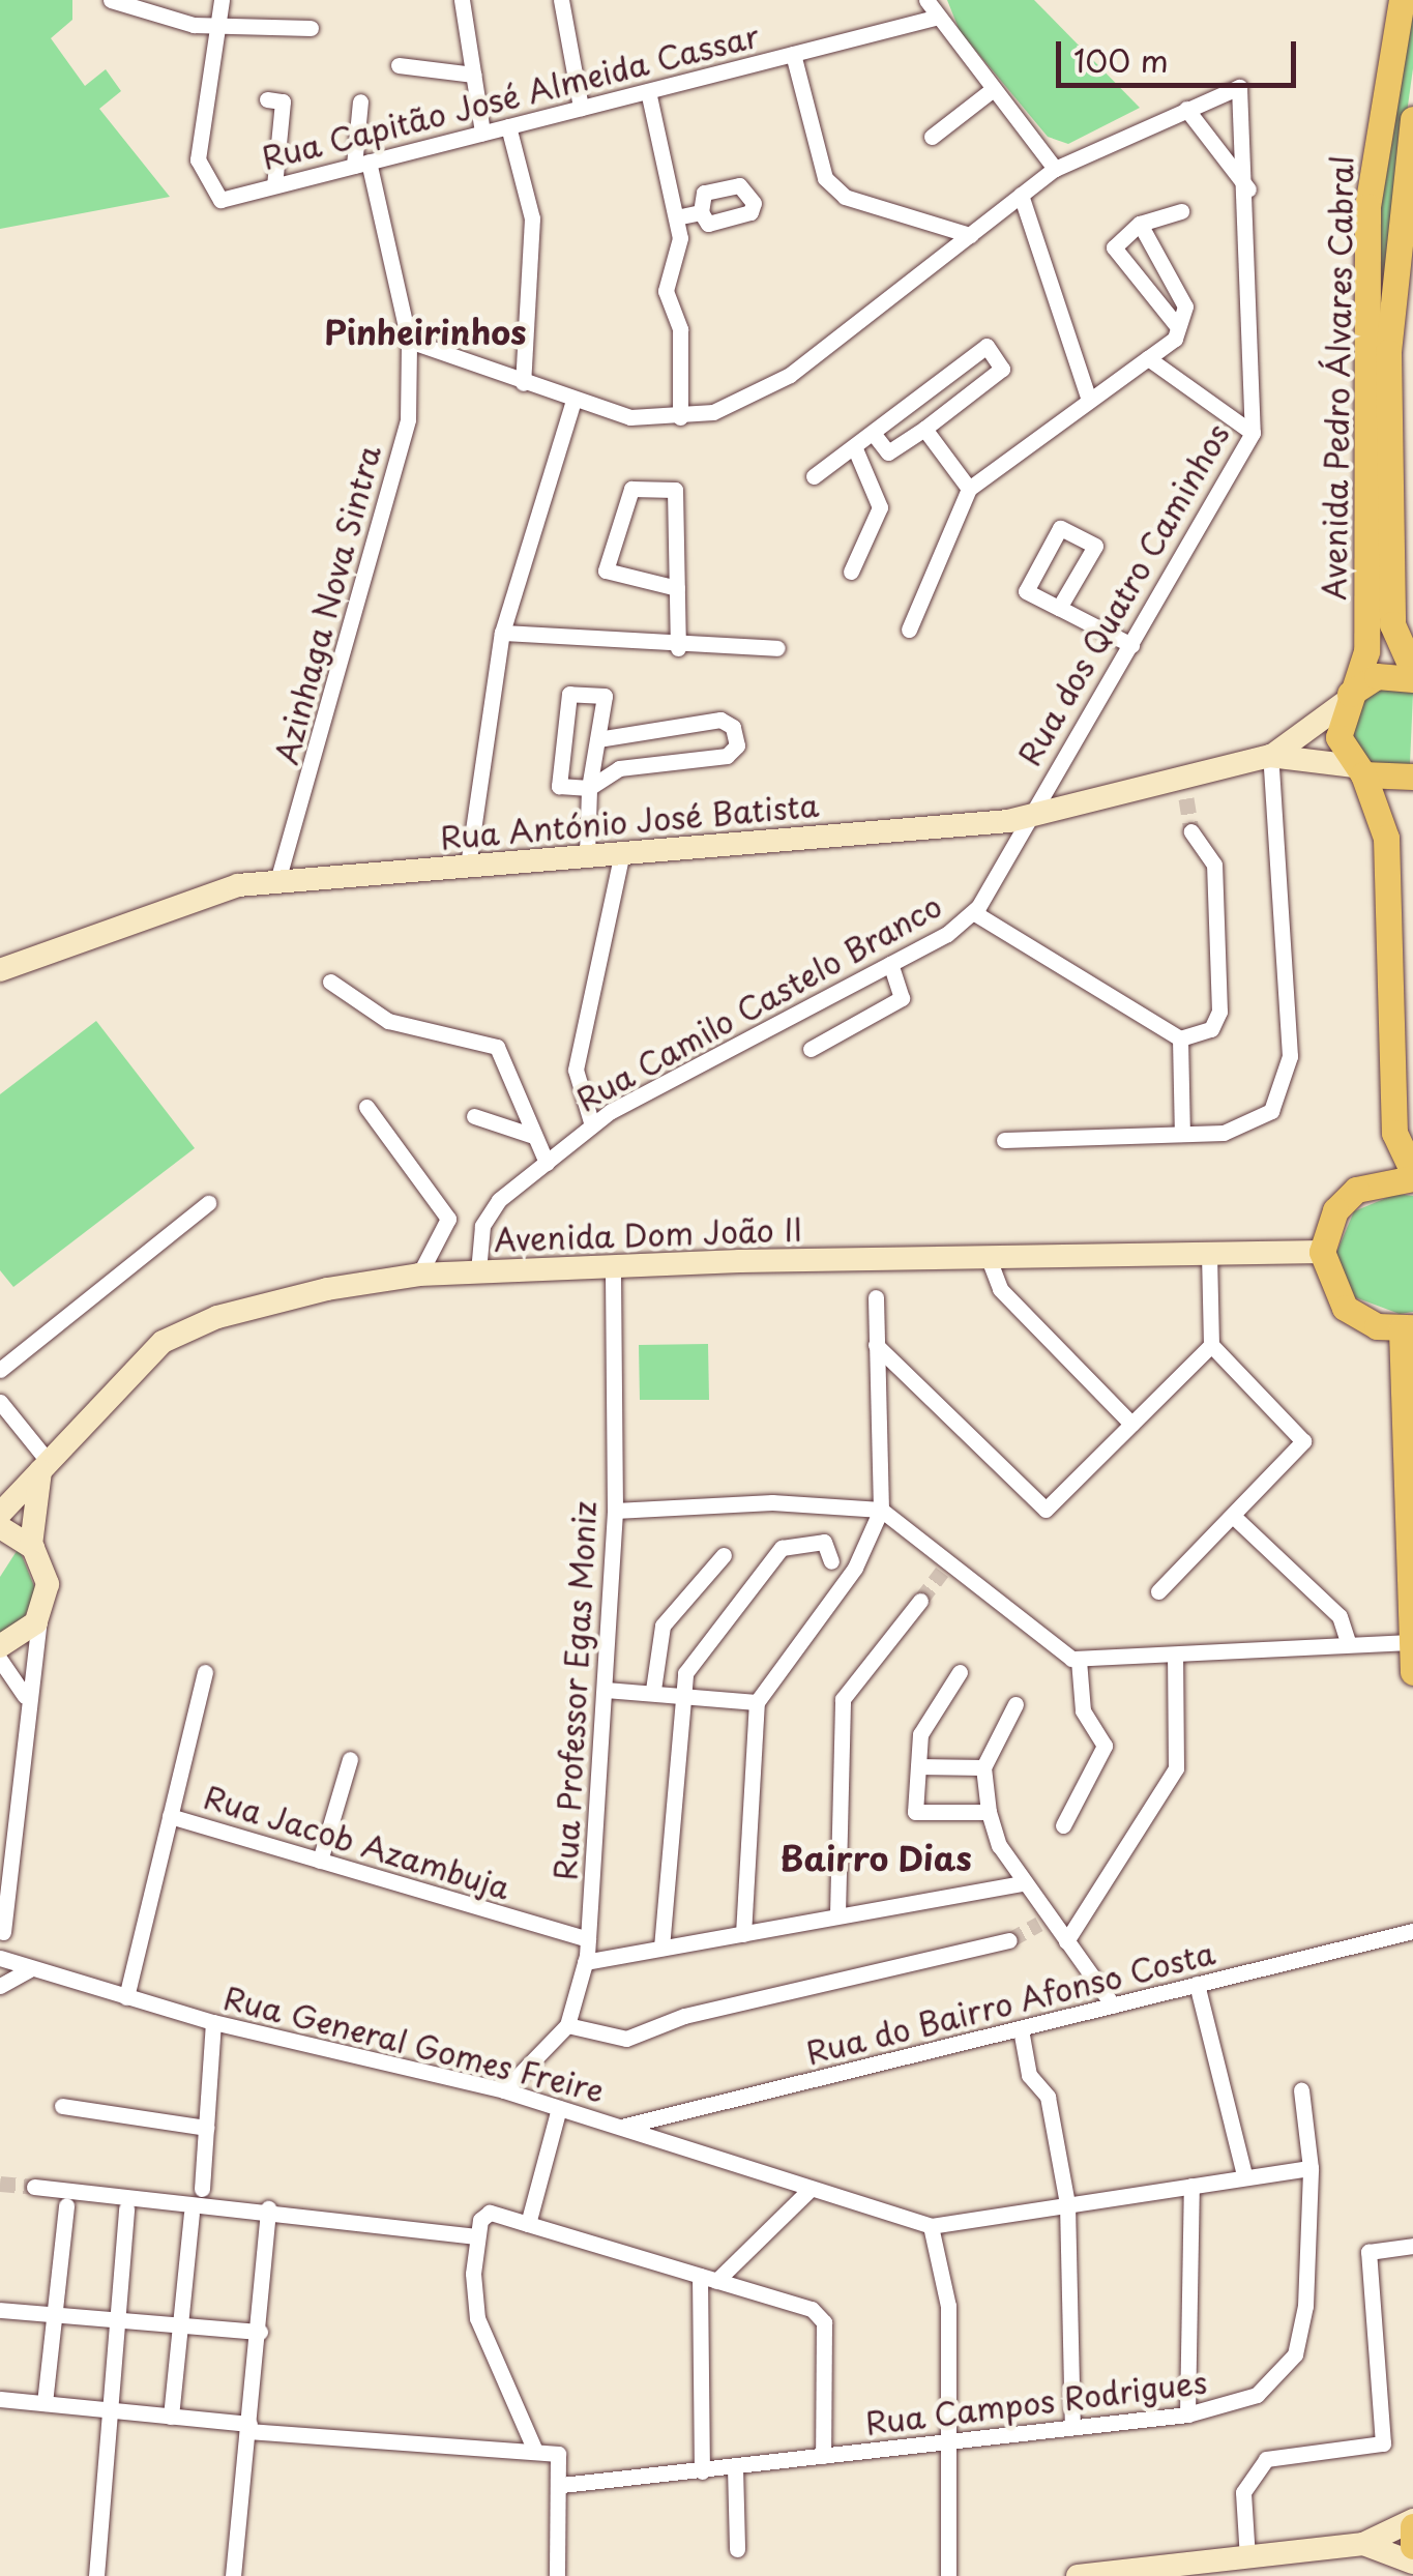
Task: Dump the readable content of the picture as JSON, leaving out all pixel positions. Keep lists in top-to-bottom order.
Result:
{
  "streets": {
    "main road": ["Avenida Pedro Álvares Cabral", "Rua António José Batista", "Avenida Dom João II"],
    "street": [
      "Rua Capitão José Almeida Cassar",
      "Rua dos Quatro Caminhos",
      "Azinhaga Nova Sintra",
      "Rua Camilo Castelo Branco",
      "Rua Professor Egas Moniz",
      "Rua Jacob Azambuja",
      "Rua do Bairro Afonso Costa",
      "Rua General Gomes Freire",
      "Rua Campos Rodrigues"
    ]
  },
  "crossings": [
    ["Rua Capitão José Almeida Cassar", "Azinhaga Nova Sintra"],
    ["Avenida Pedro Álvares Cabral", "Rua António José Batista"],
    ["Avenida Pedro Álvares Cabral", "Avenida Dom João II"],
    ["Rua dos Quatro Caminhos", "Rua António José Batista"],
    ["Rua dos Quatro Caminhos", "Rua Camilo Castelo Branco"],
    ["Azinhaga Nova Sintra", "Rua António José Batista"],
    ["Rua António José Batista", "Rua Camilo Castelo Branco"],
    ["Rua Camilo Castelo Branco", "Avenida Dom João II"],
    ["Avenida Dom João II", "Rua Professor Egas Moniz"],
    ["Rua Professor Egas Moniz", "Rua Jacob Azambuja"],
    ["Rua Professor Egas Moniz", "Rua General Gomes Freire"],
    ["Rua do Bairro Afonso Costa", "Rua General Gomes Freire"]
  ],
  "districts": ["Pinheirinhos", "Bairro Dias"],
  "scale_bar": "100 m"
}
